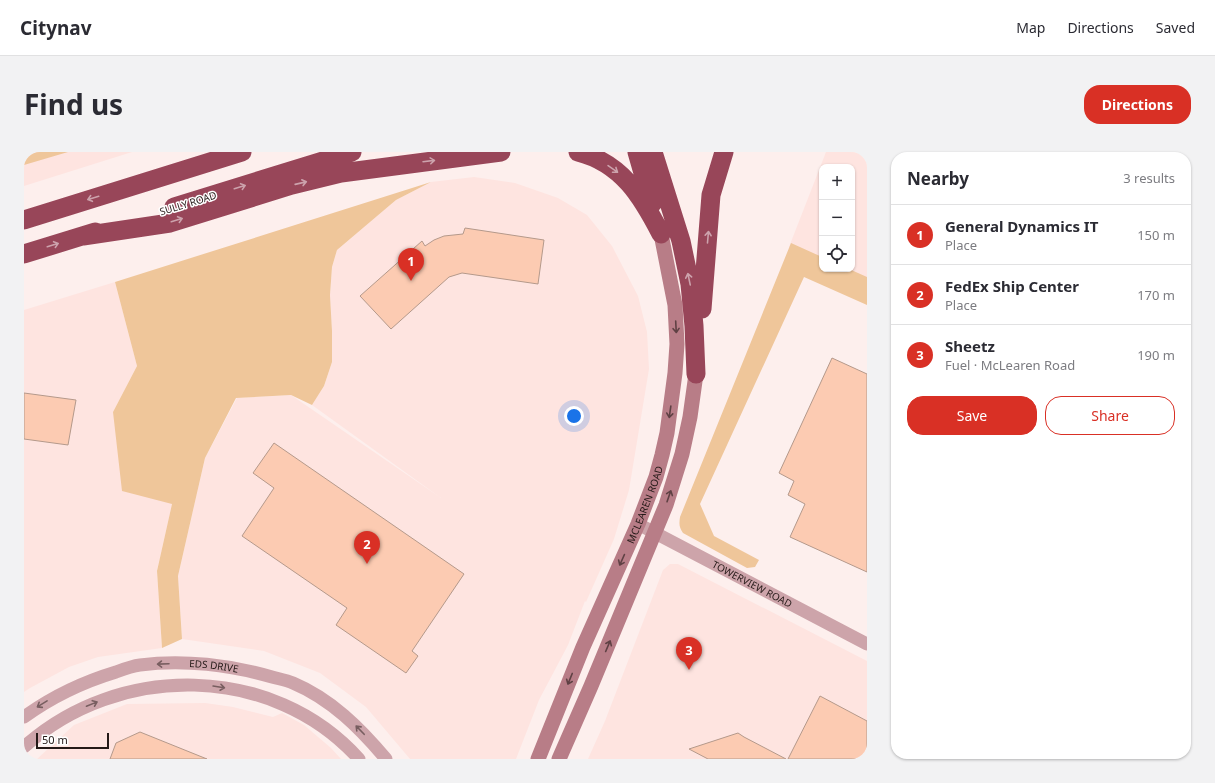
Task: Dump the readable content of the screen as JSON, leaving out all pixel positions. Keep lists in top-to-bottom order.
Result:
{
  "streets": {
    "highway": ["SULLY ROAD"],
    "main road": ["MCLEAREN ROAD"],
    "street": ["TOWERVIEW ROAD", "EDS DRIVE"]
  },
  "crossings": [
    ["MCLEAREN ROAD", "TOWERVIEW ROAD"]
  ],
  "scale_bar": "50 m",
  "page": {
    "header": "Citynav",
    "nav": ["Map", "Directions", "Saved"],
    "title": "Find us",
    "buttons": [
      "Directions",
      ["Save", "Share"]
    ],
    "heading": ["Nearby", "3 results"],
    "map_buttons": ["+", "−"],
    "list": [
      {
        "mark": "1",
        "name": "General Dynamics IT",
        "note": "Place",
        "value": "150 m"
      },
      {
        "mark": "2",
        "name": "FedEx Ship Center",
        "note": "Place",
        "value": "170 m"
      },
      {
        "mark": "3",
        "name": "Sheetz",
        "note": "Fuel · McLearen Road",
        "value": "190 m"
      }
    ],
    "pins": ["1", "2", "3"],
    "scale": "50 m"
  }
}
